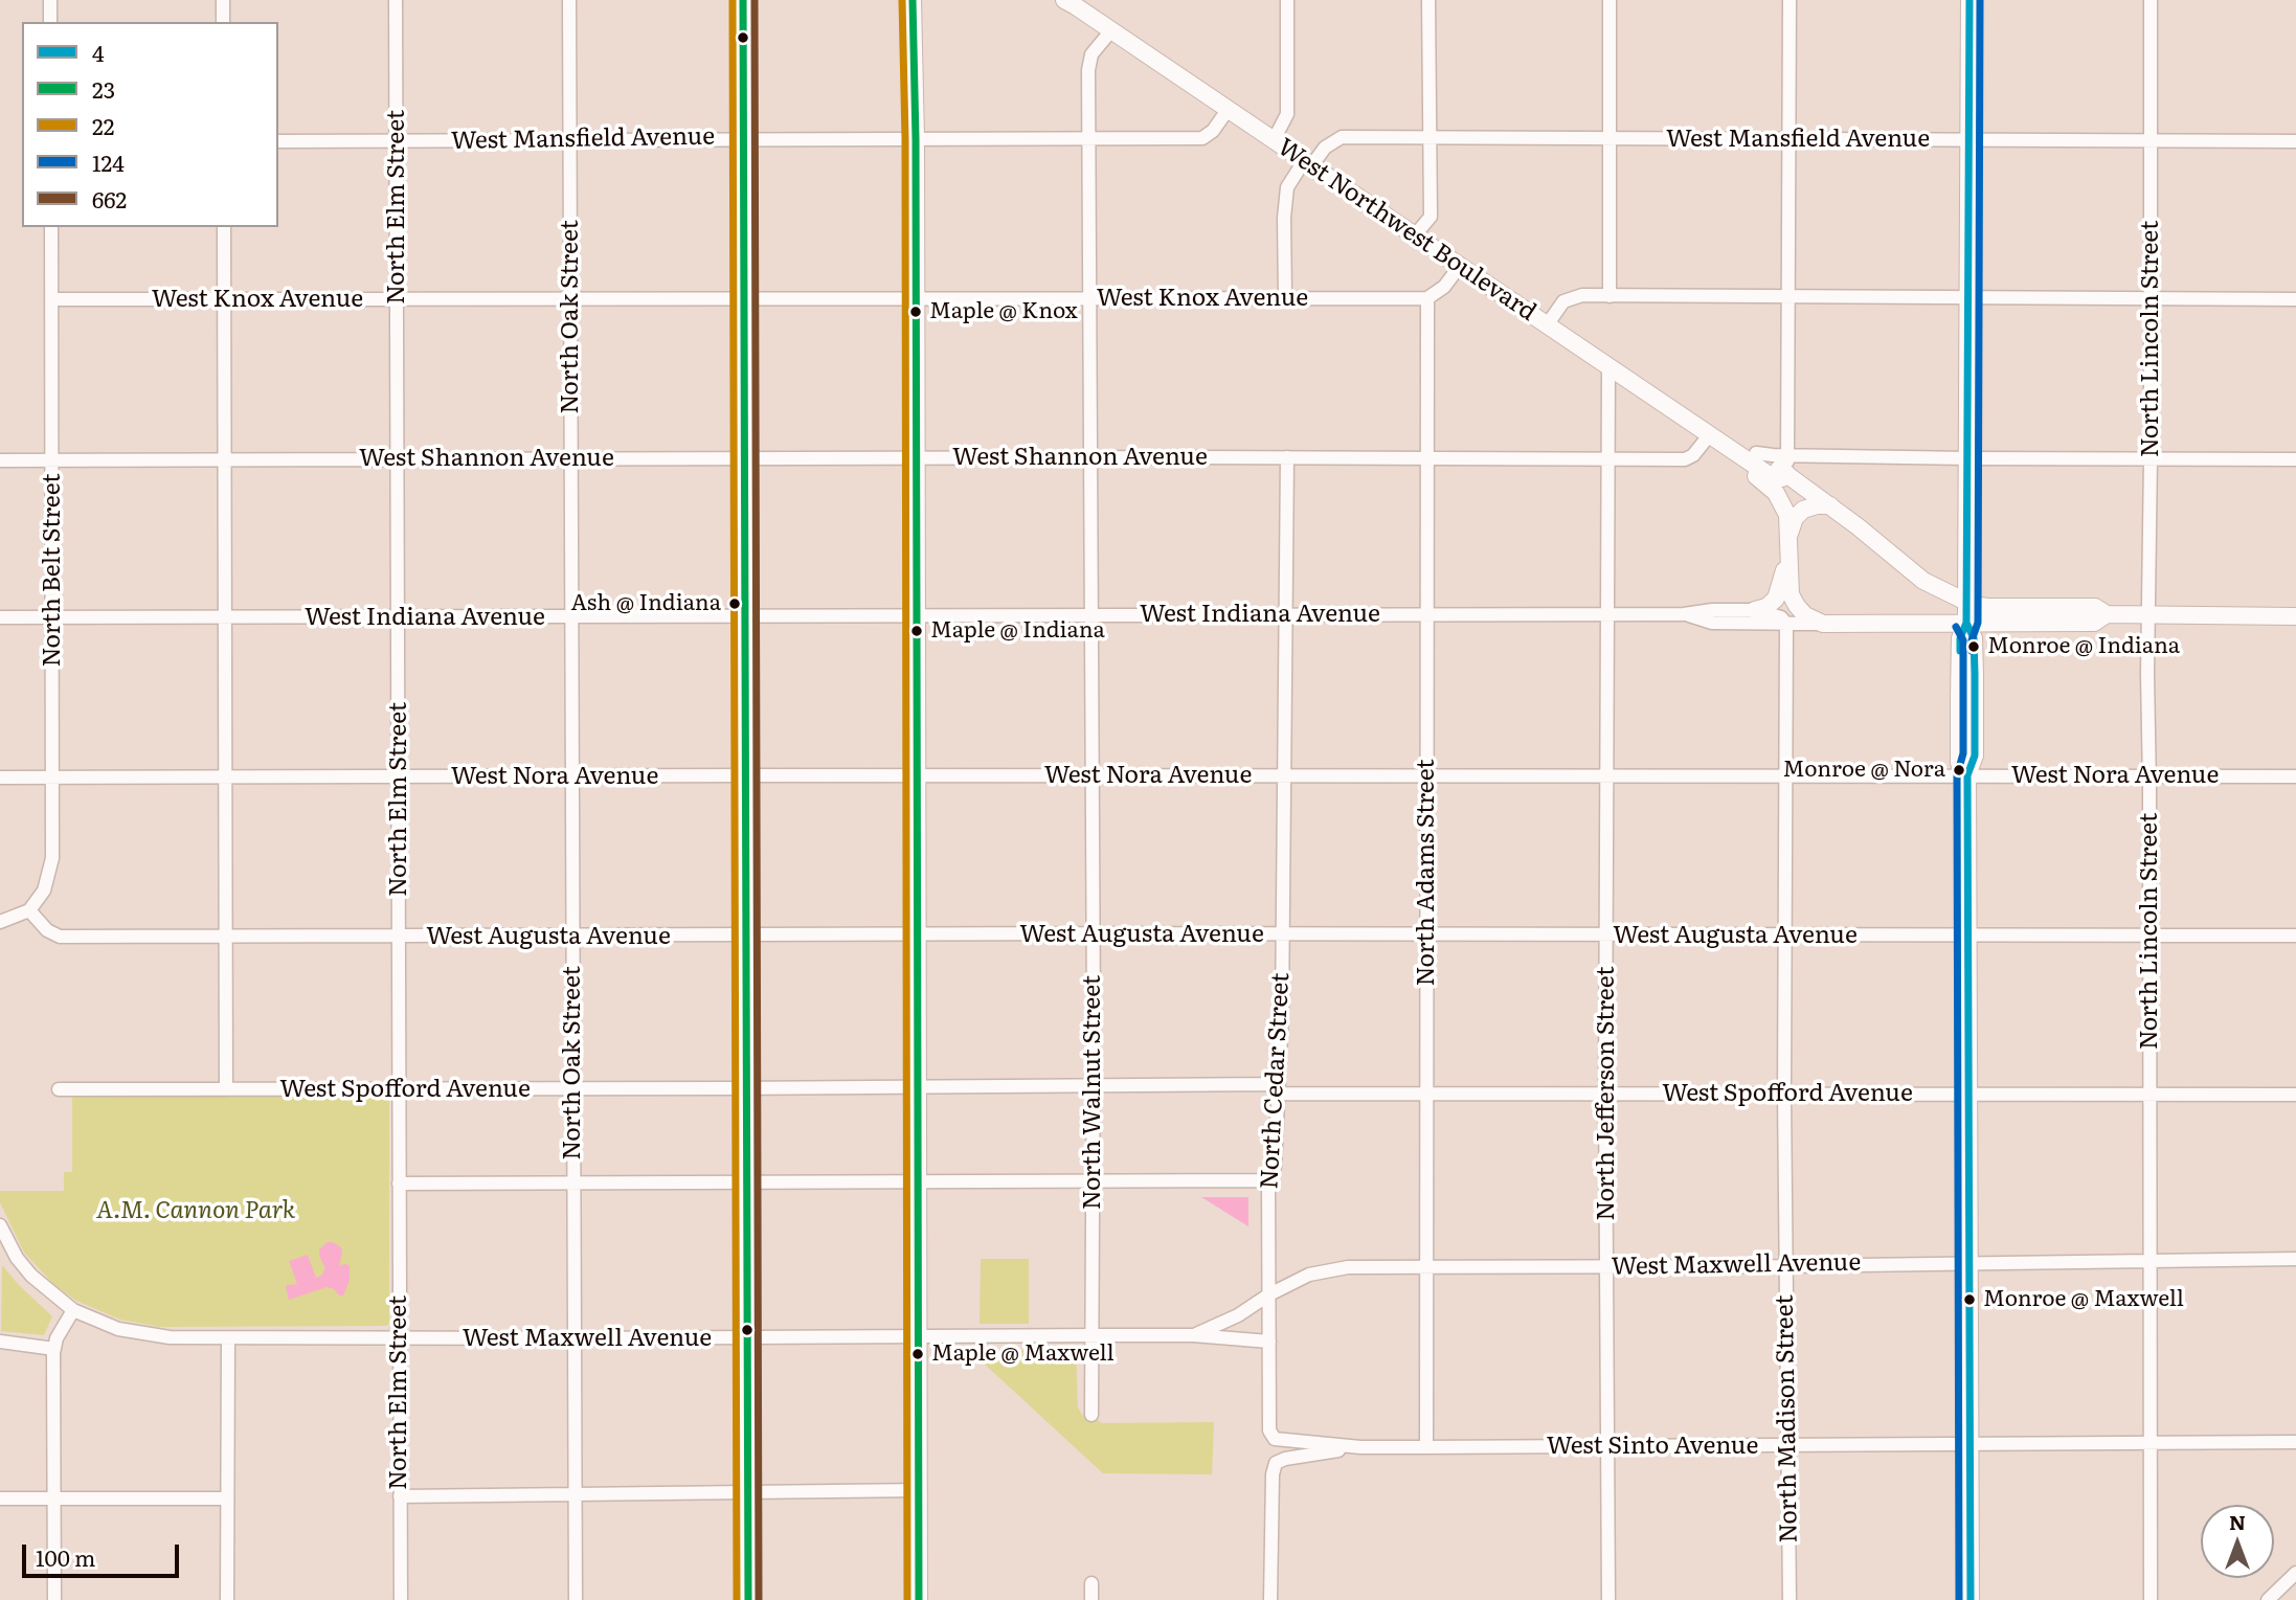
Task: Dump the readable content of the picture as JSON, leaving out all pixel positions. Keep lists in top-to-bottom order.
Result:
{
  "streets": {
    "main road": ["West Northwest Boulevard", "West Indiana Avenue"],
    "street": [
      "West Mansfield Avenue",
      "North Elm Street",
      "West Knox Avenue",
      "North Oak Street",
      "North Lincoln Street",
      "West Shannon Avenue",
      "North Belt Street",
      "West Nora Avenue",
      "North Adams Street",
      "West Augusta Avenue",
      "North Cedar Street",
      "West Spofford Avenue",
      "North Walnut Street",
      "North Jefferson Street",
      "West Maxwell Avenue",
      "North Madison Street",
      "West Sinto Avenue"
    ]
  },
  "crossings": [
    ["West Mansfield Avenue", "North Elm Street"],
    ["West Mansfield Avenue", "West Northwest Boulevard"],
    ["West Mansfield Avenue", "North Oak Street"],
    ["West Mansfield Avenue", "North Lincoln Street"],
    ["West Mansfield Avenue", "North Walnut Street"],
    ["North Elm Street", "West Knox Avenue"],
    ["North Elm Street", "West Shannon Avenue"],
    ["North Elm Street", "West Indiana Avenue"],
    ["North Elm Street", "West Nora Avenue"],
    ["North Elm Street", "West Augusta Avenue"],
    ["North Elm Street", "West Spofford Avenue"],
    ["North Elm Street", "West Maxwell Avenue"],
    ["West Northwest Boulevard", "West Shannon Avenue"],
    ["West Northwest Boulevard", "West Indiana Avenue"],
    ["West Northwest Boulevard", "North Walnut Street"],
    ["West Northwest Boulevard", "North Jefferson Street"],
    ["West Knox Avenue", "North Oak Street"],
    ["West Knox Avenue", "North Belt Street"],
    ["West Knox Avenue", "North Adams Street"],
    ["West Knox Avenue", "North Walnut Street"],
    ["North Oak Street", "West Shannon Avenue"],
    ["North Oak Street", "West Indiana Avenue"],
    ["North Oak Street", "West Nora Avenue"],
    ["North Oak Street", "West Augusta Avenue"],
    ["North Oak Street", "West Spofford Avenue"],
    ["North Oak Street", "West Maxwell Avenue"],
    ["North Lincoln Street", "West Indiana Avenue"],
    ["North Lincoln Street", "West Nora Avenue"],
    ["North Lincoln Street", "West Augusta Avenue"],
    ["North Lincoln Street", "West Spofford Avenue"],
    ["North Lincoln Street", "West Maxwell Avenue"],
    ["North Lincoln Street", "West Sinto Avenue"],
    ["West Shannon Avenue", "North Belt Street"],
    ["West Shannon Avenue", "North Adams Street"],
    ["West Shannon Avenue", "North Cedar Street"],
    ["West Shannon Avenue", "North Walnut Street"],
    ["West Shannon Avenue", "North Jefferson Street"],
    ["North Belt Street", "West Indiana Avenue"],
    ["North Belt Street", "West Nora Avenue"],
    ["North Belt Street", "West Augusta Avenue"],
    ["West Indiana Avenue", "North Adams Street"],
    ["West Indiana Avenue", "North Cedar Street"],
    ["West Indiana Avenue", "North Walnut Street"],
    ["West Indiana Avenue", "North Jefferson Street"],
    ["West Indiana Avenue", "North Madison Street"],
    ["West Nora Avenue", "North Adams Street"],
    ["West Nora Avenue", "North Cedar Street"],
    ["West Nora Avenue", "North Walnut Street"],
    ["West Nora Avenue", "North Jefferson Street"],
    ["West Nora Avenue", "North Madison Street"],
    ["North Adams Street", "West Augusta Avenue"],
    ["North Adams Street", "West Spofford Avenue"],
    ["North Adams Street", "West Maxwell Avenue"],
    ["North Adams Street", "West Sinto Avenue"],
    ["West Augusta Avenue", "North Cedar Street"],
    ["West Augusta Avenue", "North Walnut Street"],
    ["West Augusta Avenue", "North Jefferson Street"],
    ["West Augusta Avenue", "North Madison Street"],
    ["North Cedar Street", "West Spofford Avenue"],
    ["North Cedar Street", "West Maxwell Avenue"],
    ["North Cedar Street", "West Sinto Avenue"],
    ["West Spofford Avenue", "North Walnut Street"],
    ["West Spofford Avenue", "North Jefferson Street"],
    ["West Spofford Avenue", "North Madison Street"],
    ["North Walnut Street", "West Maxwell Avenue"],
    ["North Jefferson Street", "West Maxwell Avenue"],
    ["North Jefferson Street", "West Sinto Avenue"],
    ["West Maxwell Avenue", "North Madison Street"],
    ["North Madison Street", "West Sinto Avenue"]
  ],
  "parks": ["A.M. Cannon Park"],
  "places": [
    "Maple @ Knox",
    "Ash @ Indiana",
    "Maple @ Indiana",
    "Monroe @ Indiana",
    "Monroe @ Nora",
    "Monroe @ Maxwell",
    "Maple @ Maxwell"
  ],
  "lines": [
    "transit line 4",
    "transit line 23",
    "transit line 22",
    "transit line 124",
    "transit line 662"
  ],
  "legend": [
    "4",
    "23",
    "22",
    "124",
    "662"
  ],
  "scale_bar": "100 m",
  "north": "top"
}
